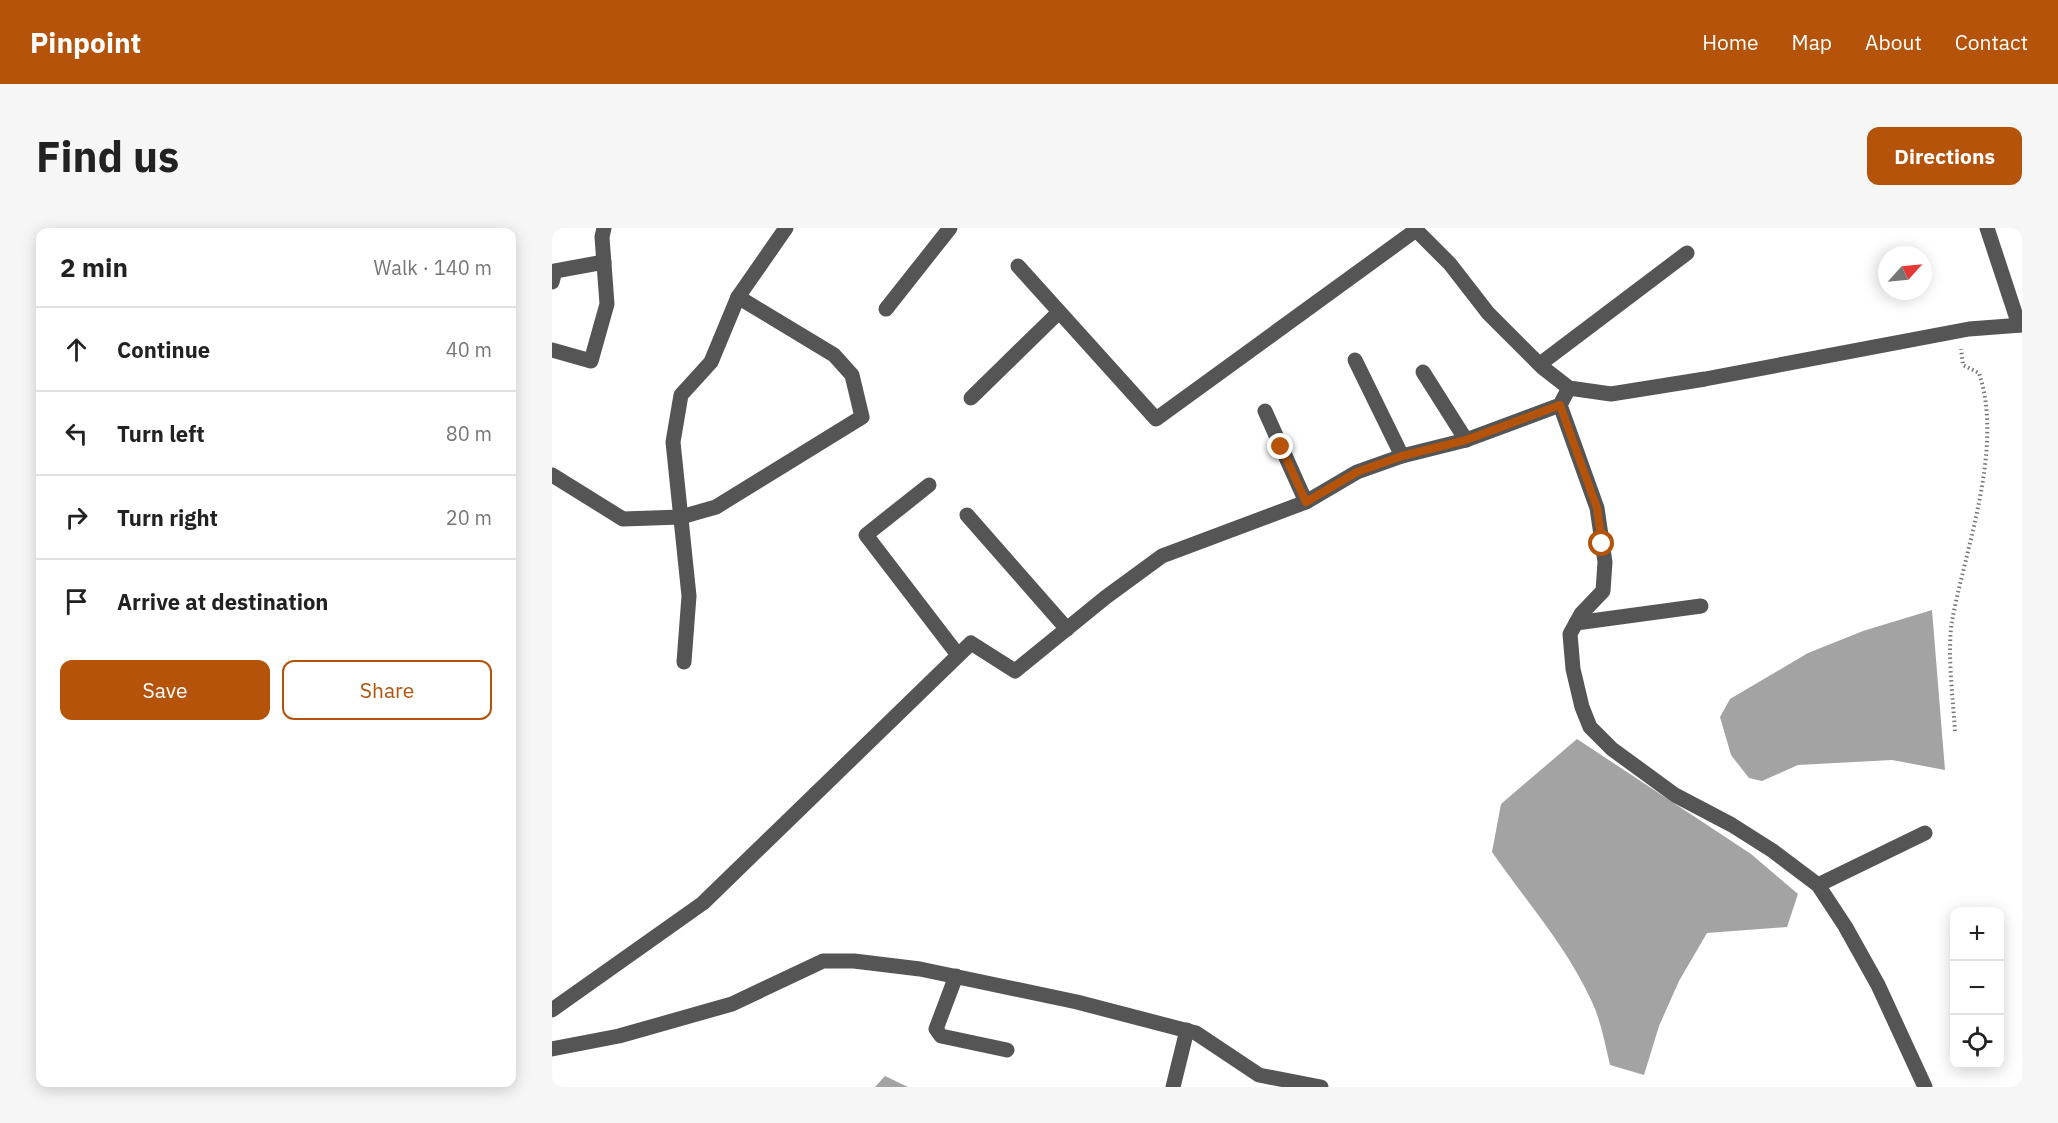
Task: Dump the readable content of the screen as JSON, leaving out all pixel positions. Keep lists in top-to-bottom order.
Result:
{
  "north": "top right",
  "page": {
    "header": "Pinpoint",
    "nav": [
      "Home",
      "Map",
      "About",
      "Contact"
    ],
    "buttons": [
      "Directions",
      ["Save", "Share"]
    ],
    "title": "Find us",
    "heading": ["2 min", "Walk · 140 m"],
    "list": [
      ["Continue", "40 m"],
      ["Turn left", "80 m"],
      ["Turn right", "20 m"],
      "Arrive at destination"
    ],
    "map_buttons": ["+", "−"]
  }
}
